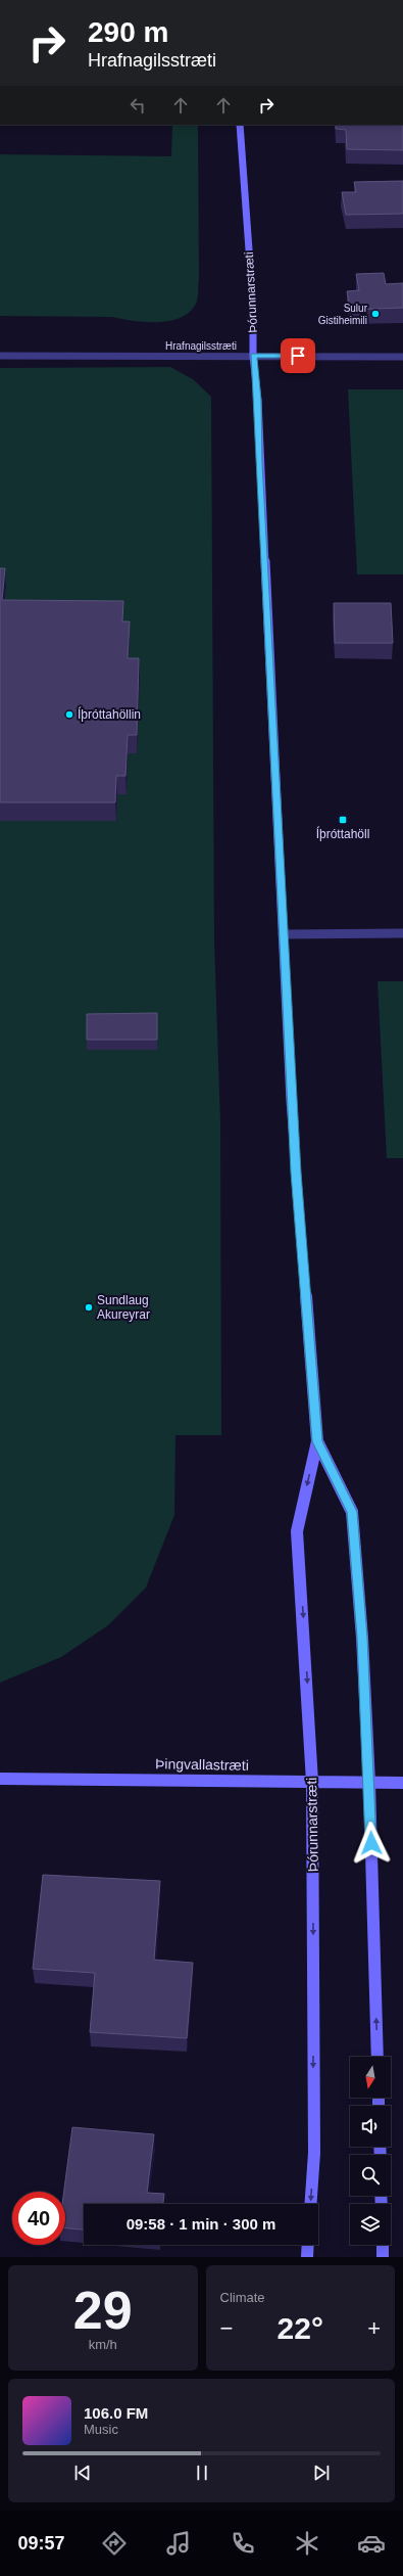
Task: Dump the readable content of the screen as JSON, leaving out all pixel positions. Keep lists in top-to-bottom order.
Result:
{
  "streets": {
    "street": ["Þórunnarstræti", "Hrafnagilsstræti", "Þingvallastræti"]
  },
  "crossings": [
    ["Þórunnarstræti", "Hrafnagilsstræti"],
    ["Þórunnarstræti", "Þingvallastræti"]
  ],
  "places": {
    "other": ["Sulur Gistiheimili", "Íþróttahöllin", "Sundlaug Akureyrar"],
    "transit": ["Íþróttahöll"]
  },
  "north": "bottom",
  "page": {
    "turn": ["290 m", "Hrafnagilsstræti"],
    "limit": "40",
    "trip": "09:58 · 1 min · 300 m",
    "tile": [
      ["29", "km/h"],
      "Climate"
    ],
    "heat": ["−", "22°", "+"],
    "song": ["106.0 FM", "Music"],
    "tabs": "09:57"
  }
}
